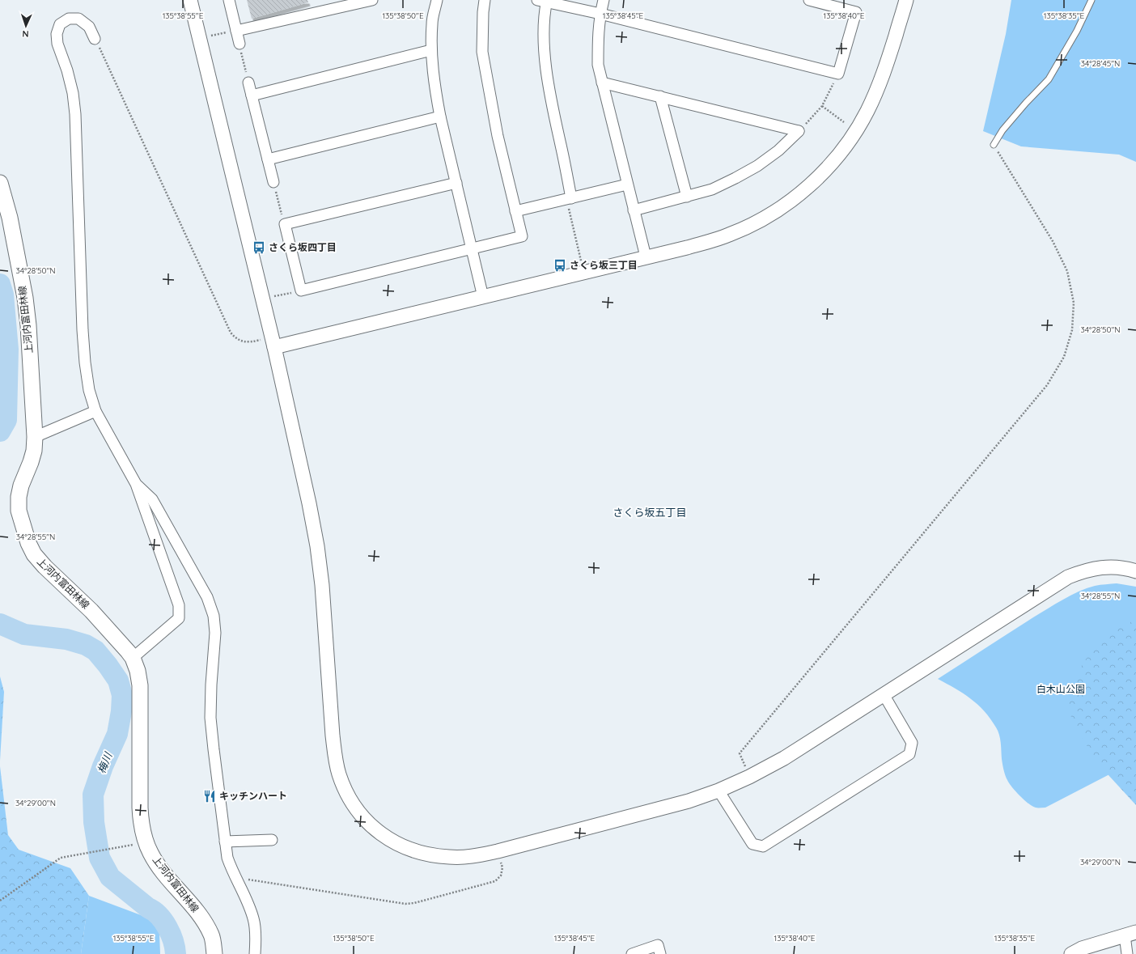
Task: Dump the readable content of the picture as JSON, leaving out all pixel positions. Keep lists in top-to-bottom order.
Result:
{
  "streets": {
    "main road": ["上河内富田林線"]
  },
  "districts": ["さくら坂五丁目"],
  "water": ["梅川"],
  "parks": ["白木山公園"],
  "places": {
    "bus stop": ["さくら坂四丁目", "さくら坂三丁目"],
    "restaurant": ["キッチンハート"]
  },
  "north": "bottom",
  "coordinates": [
    "135°38'55\"E",
    "135°38'50\"E",
    "135°38'45\"E",
    "135°38'40\"E",
    "135°38'35\"E",
    "34°28'45\"N",
    "34°28'50\"N",
    "34°28'55\"N",
    "34°29'00\"N"
  ]
}
